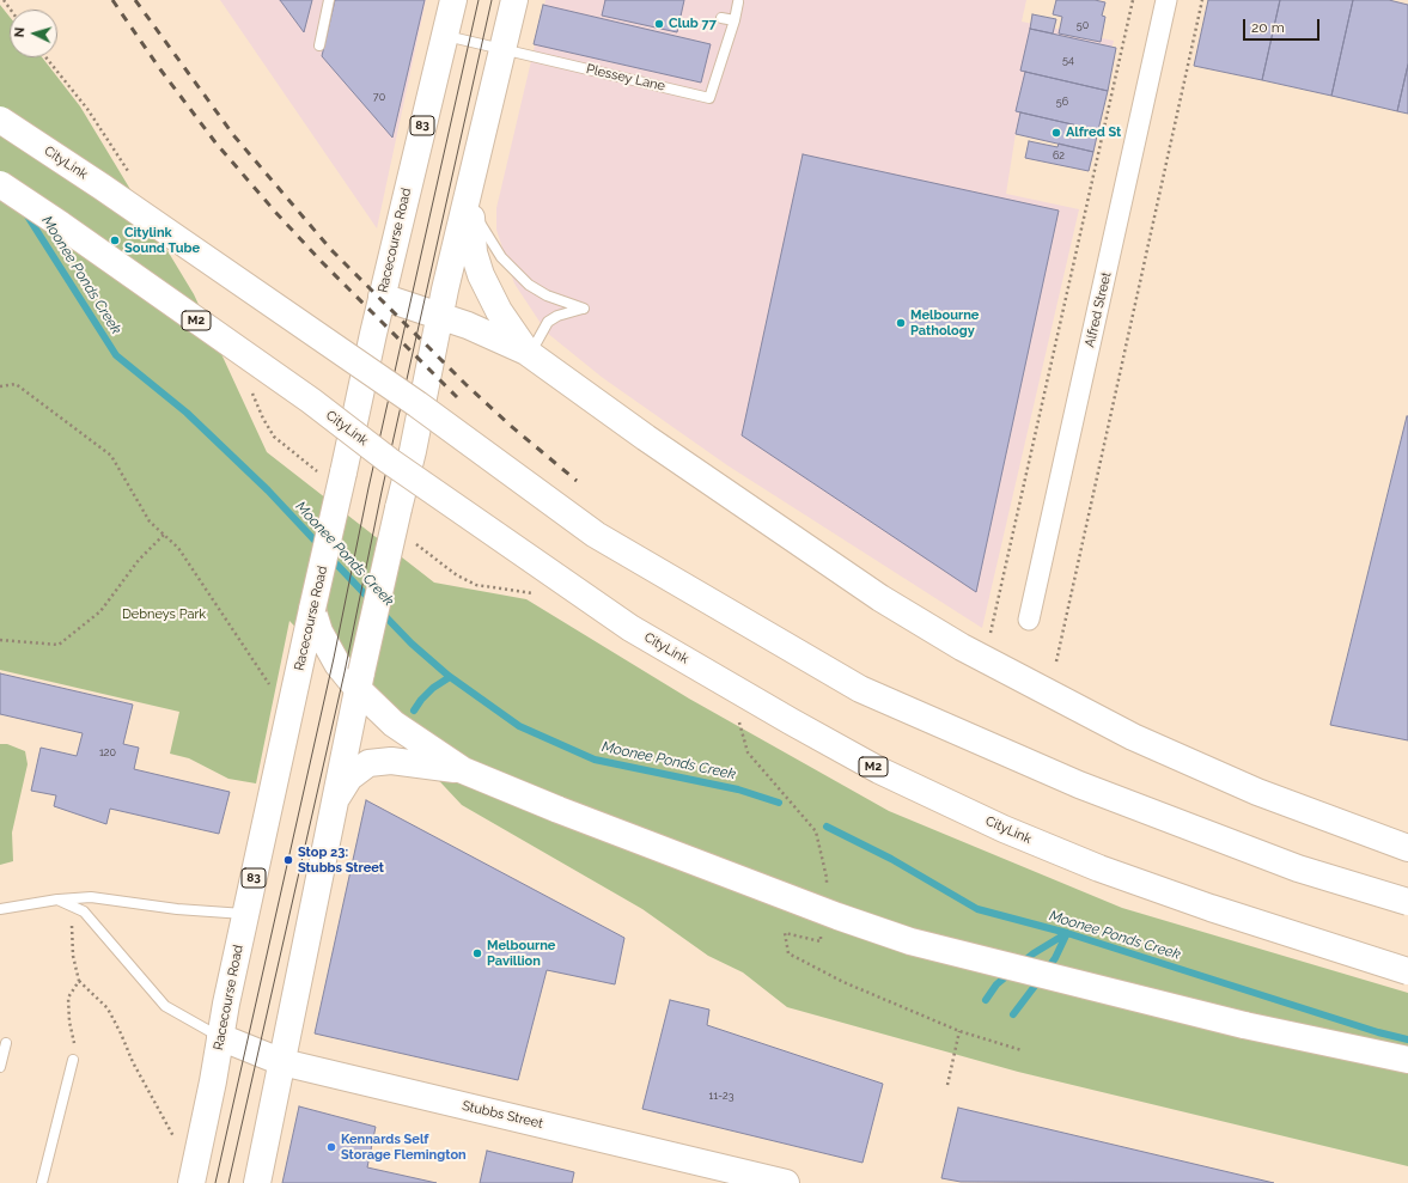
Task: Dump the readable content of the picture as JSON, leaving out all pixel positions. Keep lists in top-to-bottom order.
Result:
{
  "streets": {
    "main road": [
      "83",
      "CityLink",
      "Racecourse Road",
      "M2",
      "Stubbs Street"
    ],
    "street": ["Alfred Street"],
    "lane": ["Plessey Lane"]
  },
  "crossings": [
    ["Plessey Lane", "Racecourse Road"],
    ["Racecourse Road", "Stubbs Street"]
  ],
  "water": ["Moonee Ponds Creek"],
  "parks": ["Debneys Park"],
  "places": [
    "Club 77",
    "Alfred St",
    "Citylink Sound Tube",
    "Melbourne Pathology",
    "Stop 23: Stubbs Street",
    "Melbourne Pavillion",
    "Kennards Self Storage Flemington"
  ],
  "house_numbers": [
    "50",
    "54",
    "70",
    "56",
    "62",
    "120",
    "11-23"
  ],
  "scale_bar": "20 m",
  "north": "left"
}
